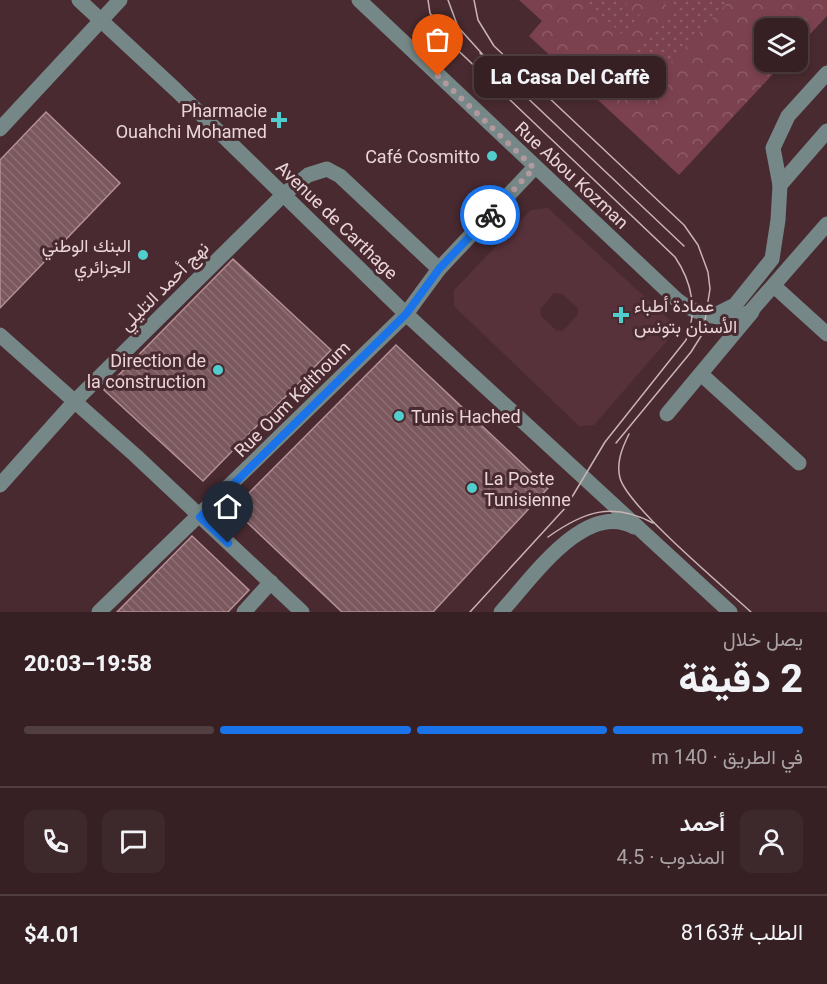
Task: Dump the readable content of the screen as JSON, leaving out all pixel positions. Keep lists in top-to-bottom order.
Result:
{
  "streets": {
    "street": [
      "Rue Abou Kozman",
      "Avenue de Carthage",
      "نهج أحمد التليلي",
      "Rue Oum Kalthoum"
    ]
  },
  "crossings": [
    ["Rue Abou Kozman", "Rue Oum Kalthoum"],
    ["Avenue de Carthage", "نهج أحمد التليلي"],
    ["Avenue de Carthage", "Rue Oum Kalthoum"],
    ["نهج أحمد التليلي", "Rue Oum Kalthoum"]
  ],
  "places": {
    "other": [
      "La Casa Del Caffè",
      "Café Cosmitto",
      "البنك الوطني الجزائري",
      "Direction de la construction",
      "Tunis Hached",
      "La Poste Tunisienne"
    ],
    "health": ["Pharmacie Ouahchi Mohamed", "عمادة أطباء الأسنان بتونس"]
  },
  "page": {
    "bubble": "La Casa Del Caffè",
    "heading": ["2 دقيقة", "يصل خلال", "19:58–20:03"],
    "panel": [
      "أحمد",
      "المندوب · 4.5",
      "الطلب #8163",
      "$4.01"
    ],
    "bar": "في الطريق · 140 m"
  }
}
